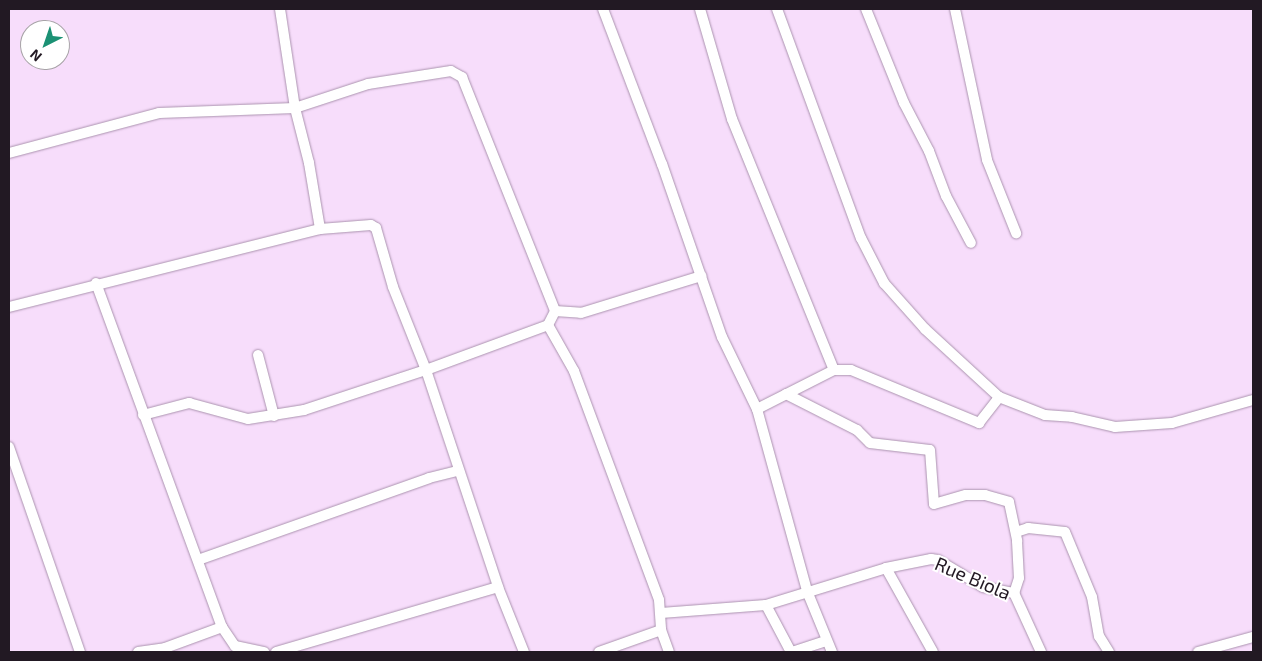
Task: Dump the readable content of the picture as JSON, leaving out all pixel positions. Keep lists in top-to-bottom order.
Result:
{
  "streets": {
    "street": ["Rue Biola"]
  },
  "north": "bottom left"
}
